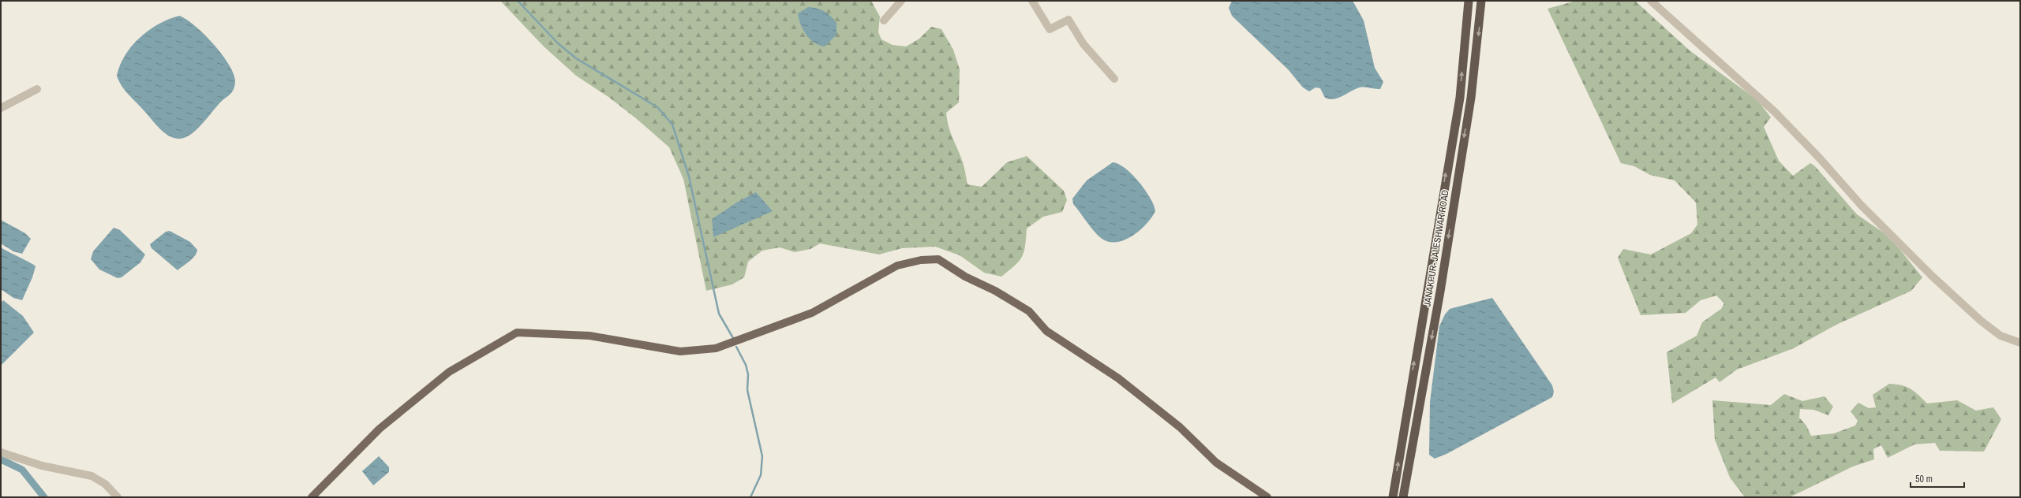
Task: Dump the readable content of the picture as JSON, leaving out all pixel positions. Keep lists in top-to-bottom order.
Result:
{
  "streets": {
    "highway": ["JANAKPUR- JALESHWAR ROAD"]
  },
  "scale_bar": "50 m"
}
